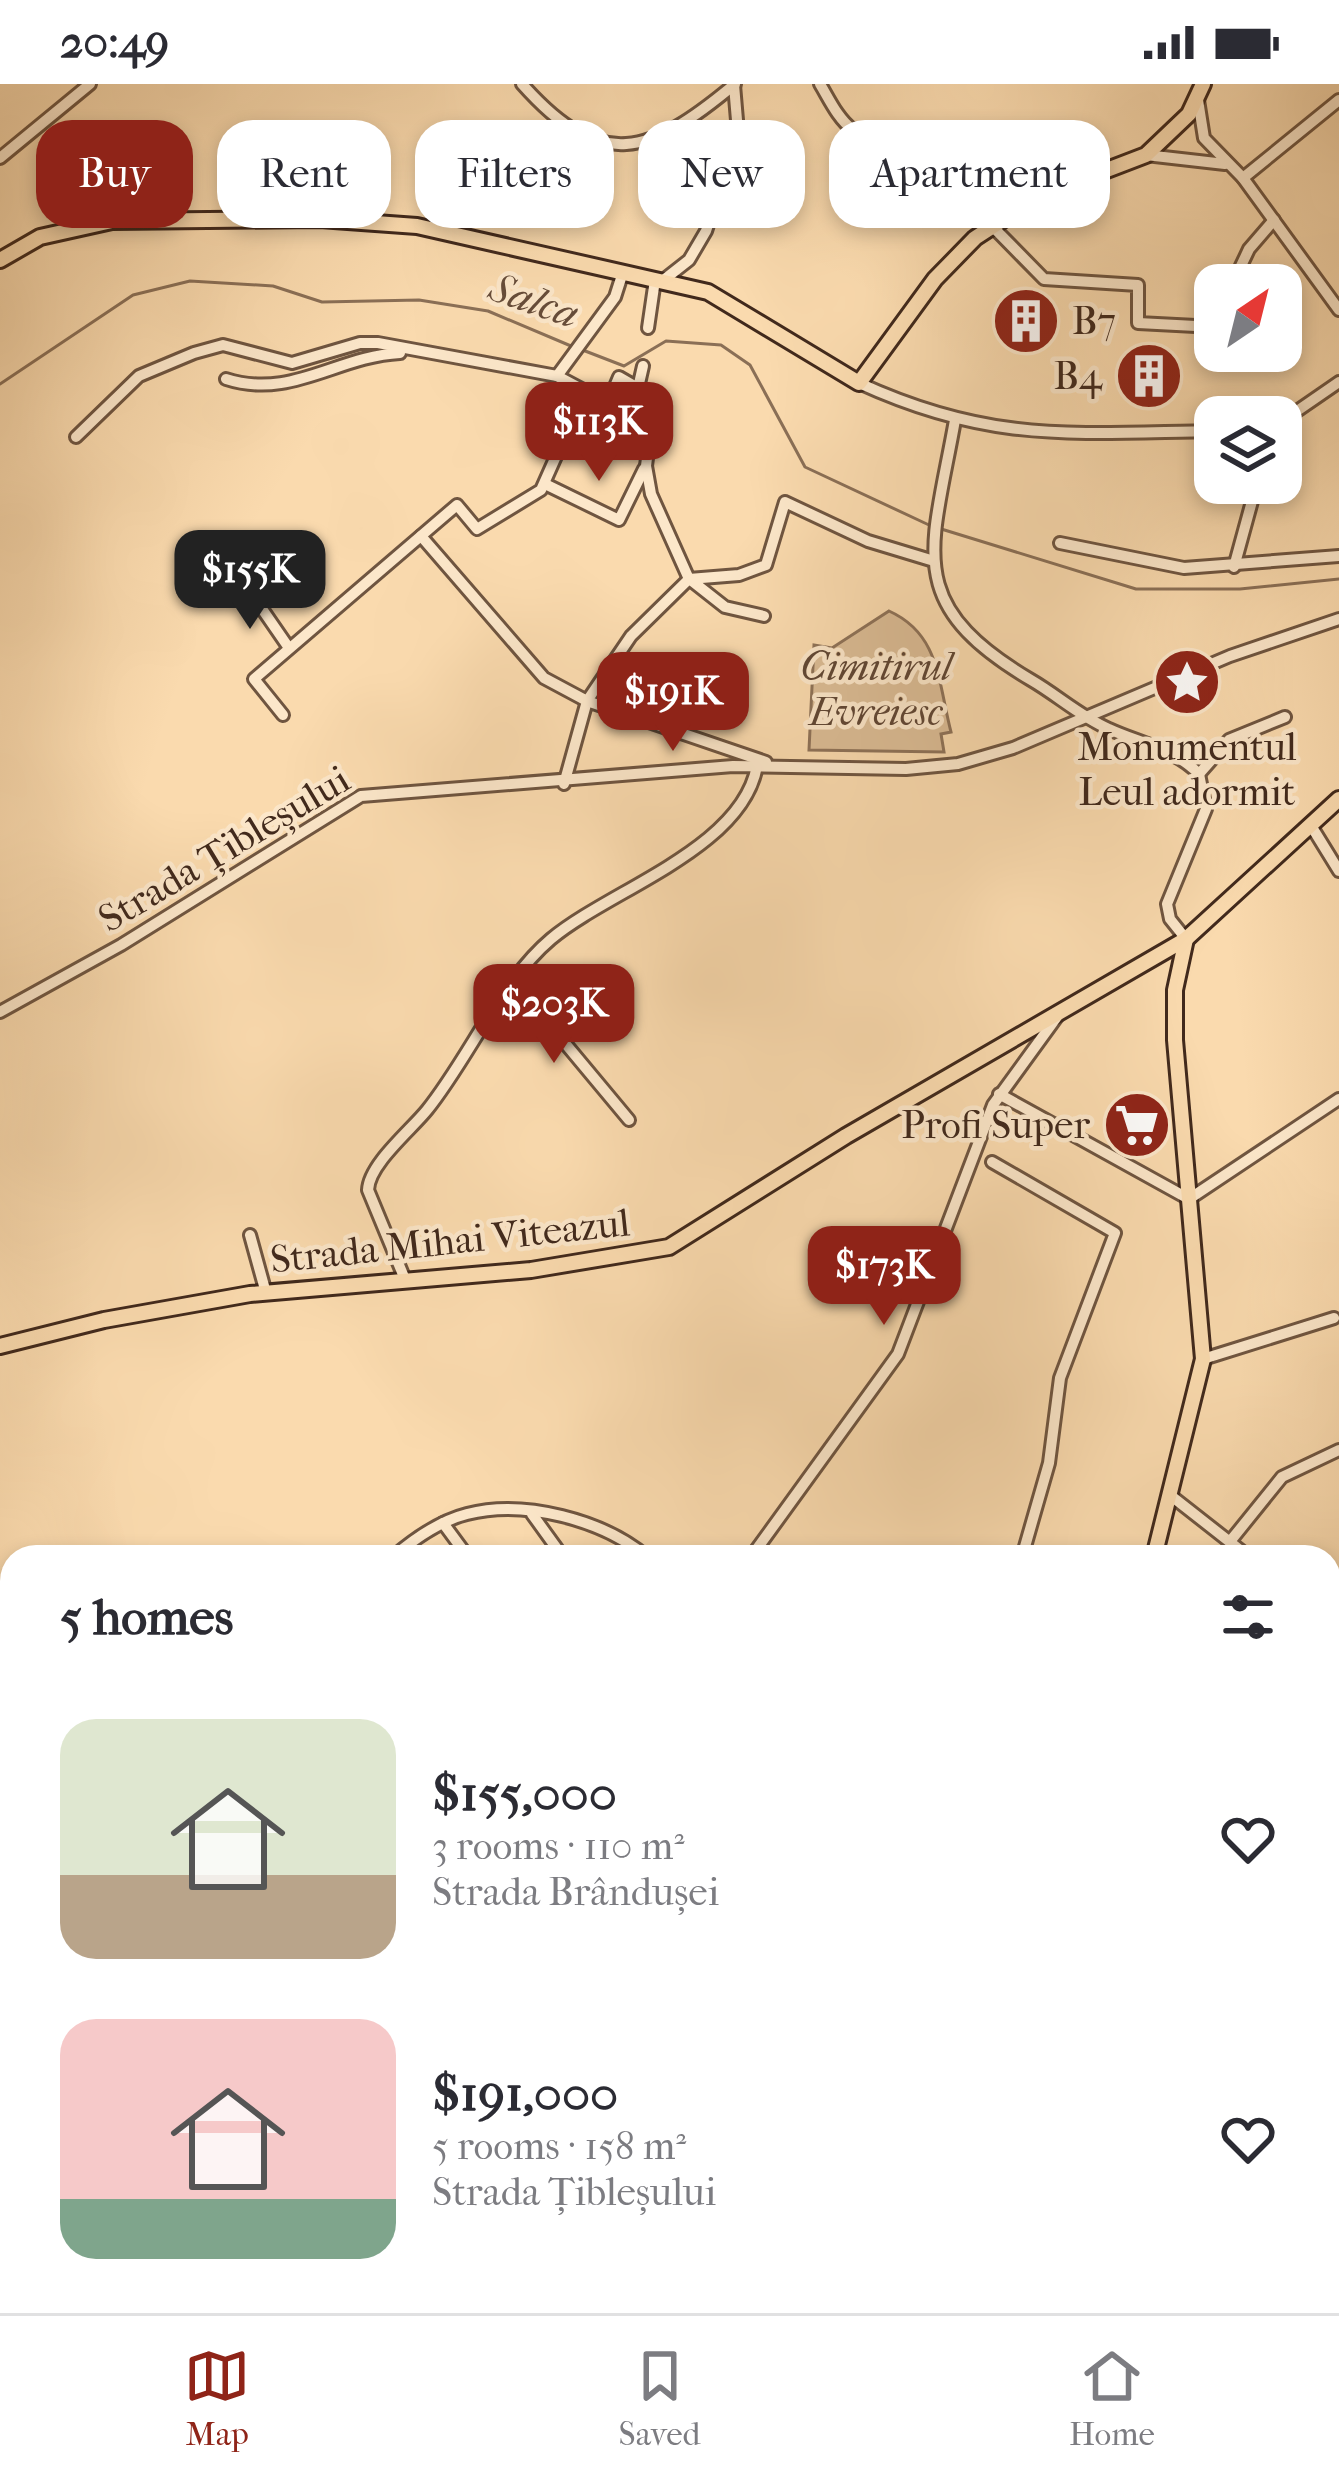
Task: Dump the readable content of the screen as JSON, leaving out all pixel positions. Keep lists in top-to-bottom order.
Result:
{
  "streets": {
    "main road": ["Strada Mihai Viteazul"],
    "street": ["Strada Țibleșului"]
  },
  "water": ["Salca"],
  "parks": ["Cimitirul Evreiesc"],
  "places": {
    "building": ["B7", "B4"],
    "place": ["Monumentul Leul adormit"],
    "supermarket": ["Profi Super"]
  },
  "north": "top right",
  "page": {
    "status": "20:49",
    "chip": [
      "Buy",
      "Rent",
      "Filters",
      "New",
      "Apartment"
    ],
    "price": [
      "$113K",
      "$155K",
      "$191K",
      "$203K",
      "$173K"
    ],
    "heading": "5 homes",
    "list": [
      {
        "name": "$155,000",
        "note": "3 rooms · 110 m² · Strada Brândușei"
      },
      {
        "name": "$191,000",
        "note": "5 rooms · 158 m² · Strada Țibleșului"
      }
    ],
    "tabs": ["Map", "Saved", "Home"]
  }
}
